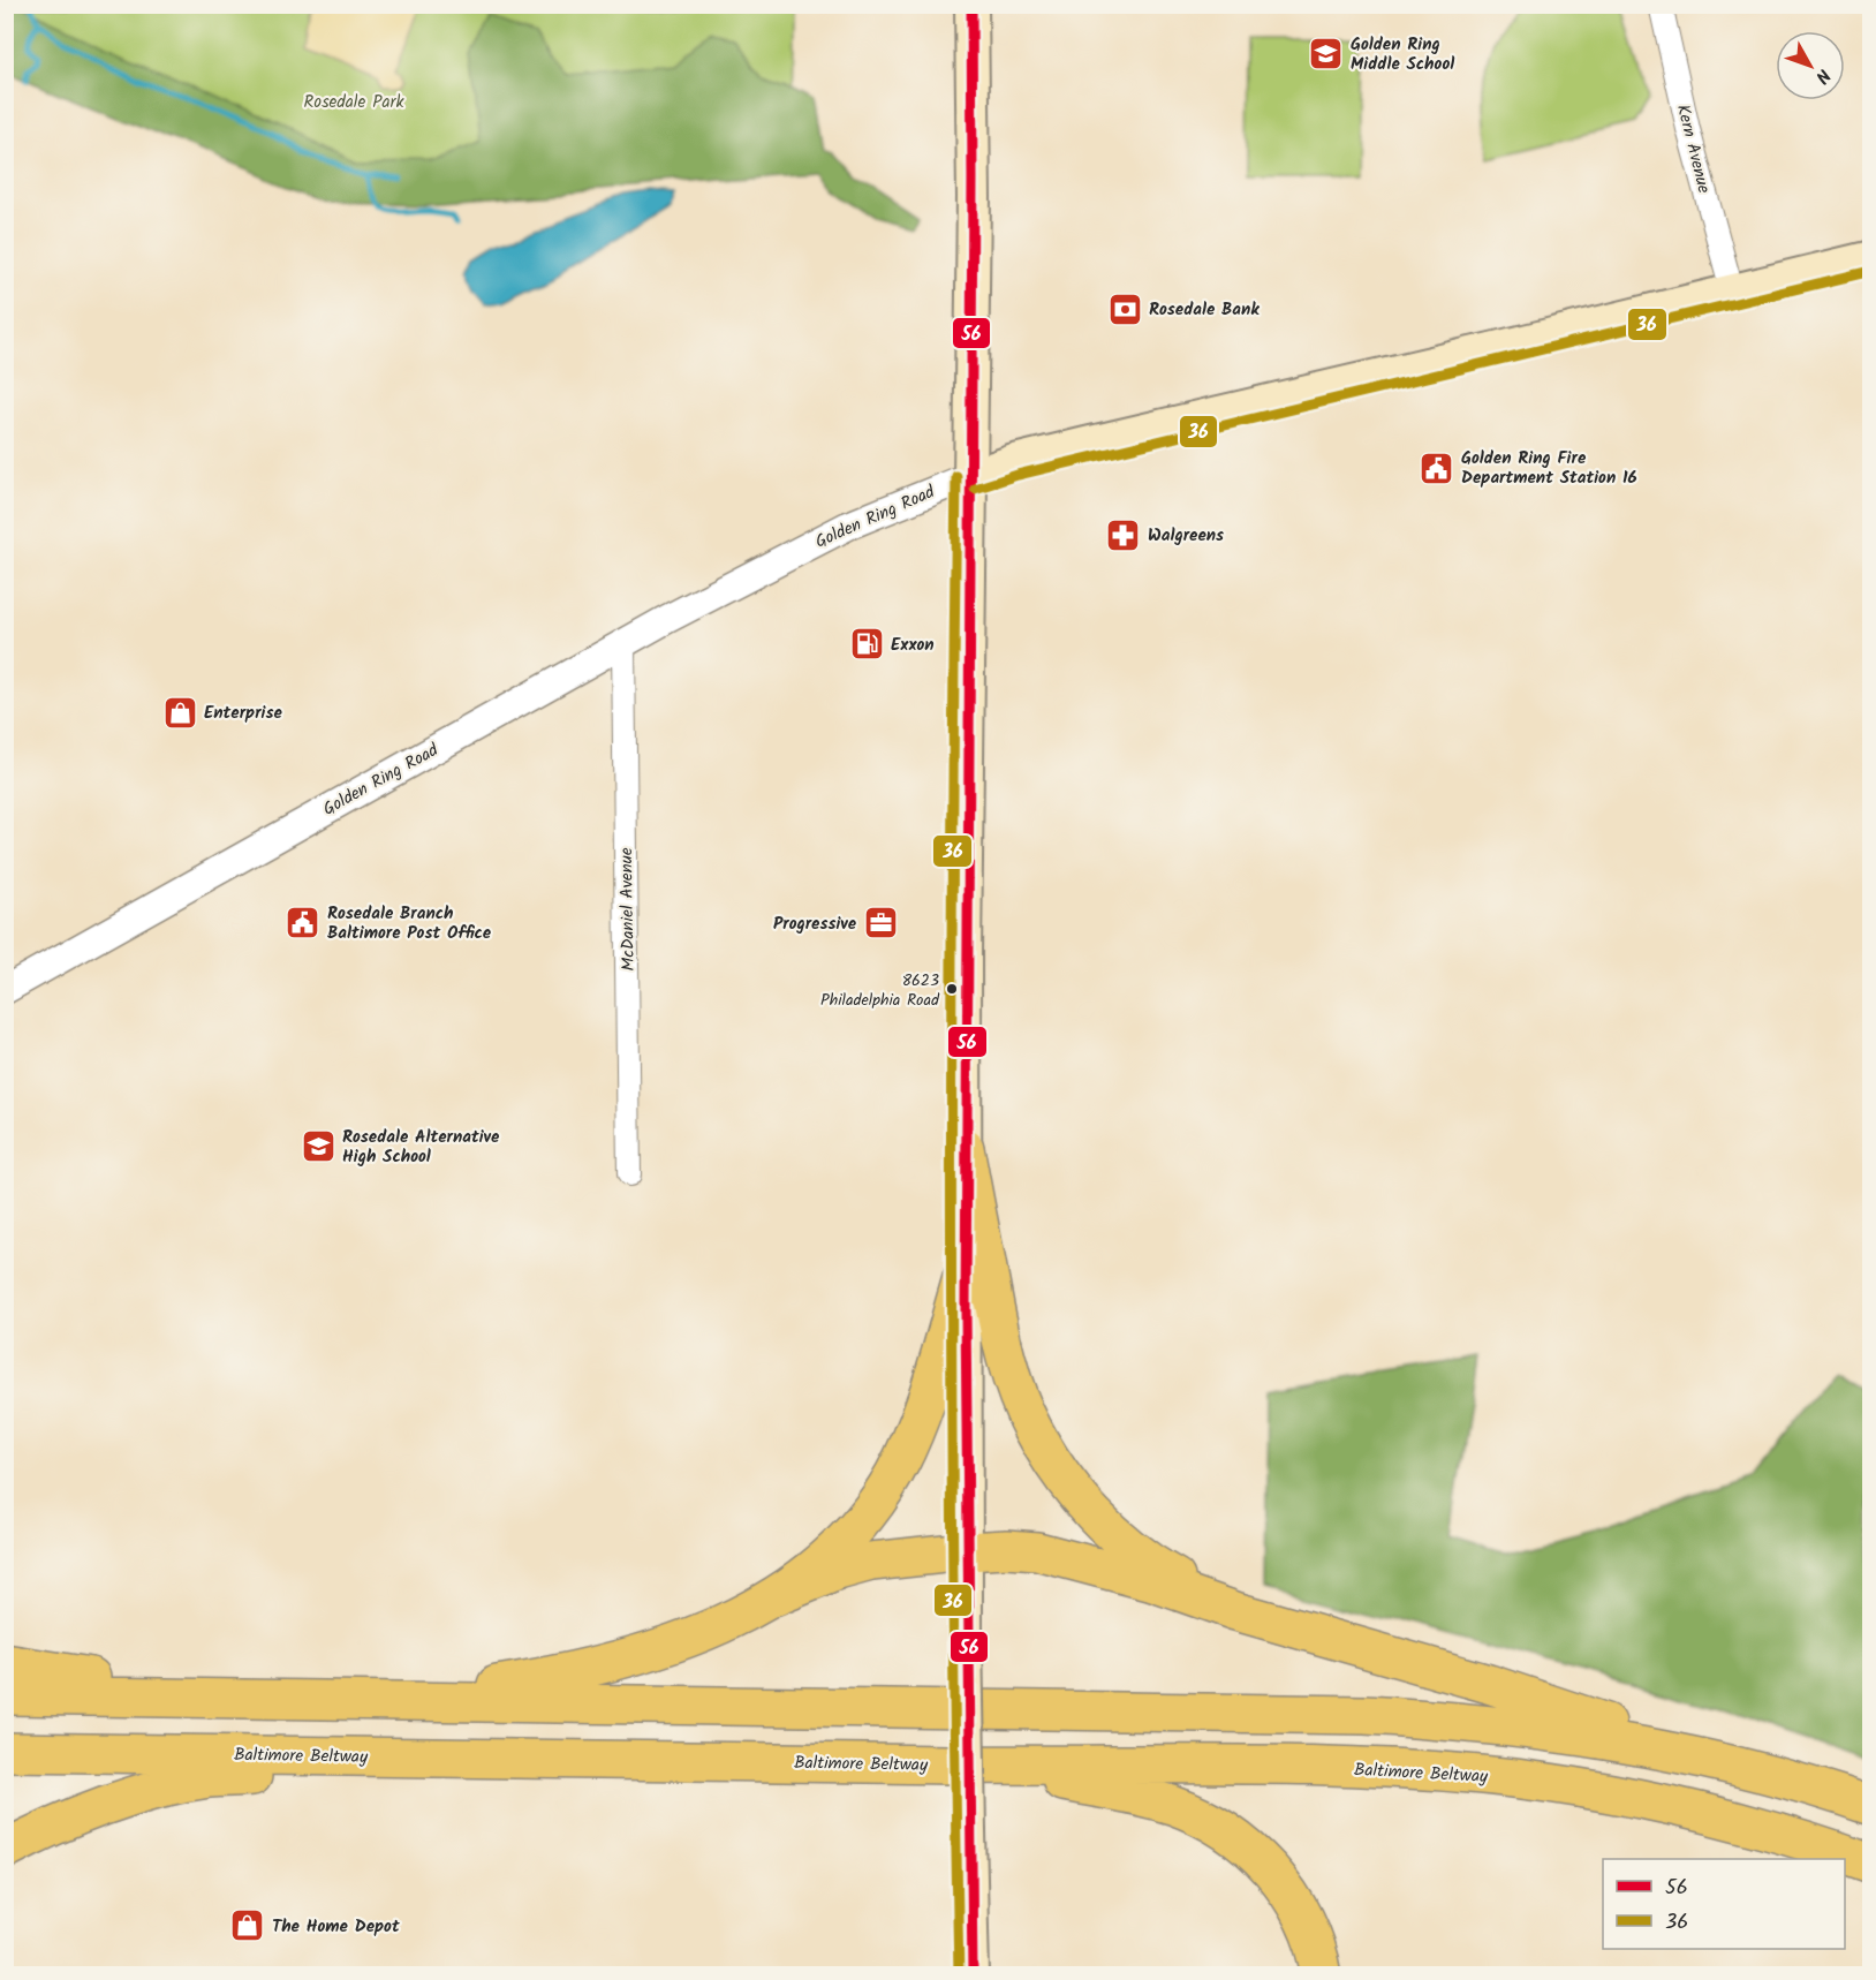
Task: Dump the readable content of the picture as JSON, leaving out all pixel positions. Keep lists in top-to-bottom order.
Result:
{
  "streets": {
    "highway": ["Baltimore Beltway"],
    "main road": ["Golden Ring Road"],
    "street": ["Kern Avenue", "McDaniel Avenue"]
  },
  "crossings": [
    ["Kern Avenue", "Golden Ring Road"],
    ["Golden Ring Road", "McDaniel Avenue"]
  ],
  "parks": ["Rosedale Park"],
  "places": {
    "school or university": ["Golden Ring Middle School", "Rosedale Alternative High School"],
    "bank": ["Rosedale Bank"],
    "public building": ["Golden Ring Fire Department Station 16", "Rosedale Branch Baltimore Post Office"],
    "pharmacy": ["Walgreens"],
    "fuel station": ["Exxon"],
    "shop": ["Enterprise", "The Home Depot"],
    "office": ["Progressive"],
    "other": ["8623 Philadelphia Road"]
  },
  "lines": ["transit line 56", "transit line 36"],
  "legend": ["56", "36"],
  "north": "bottom right"
}
